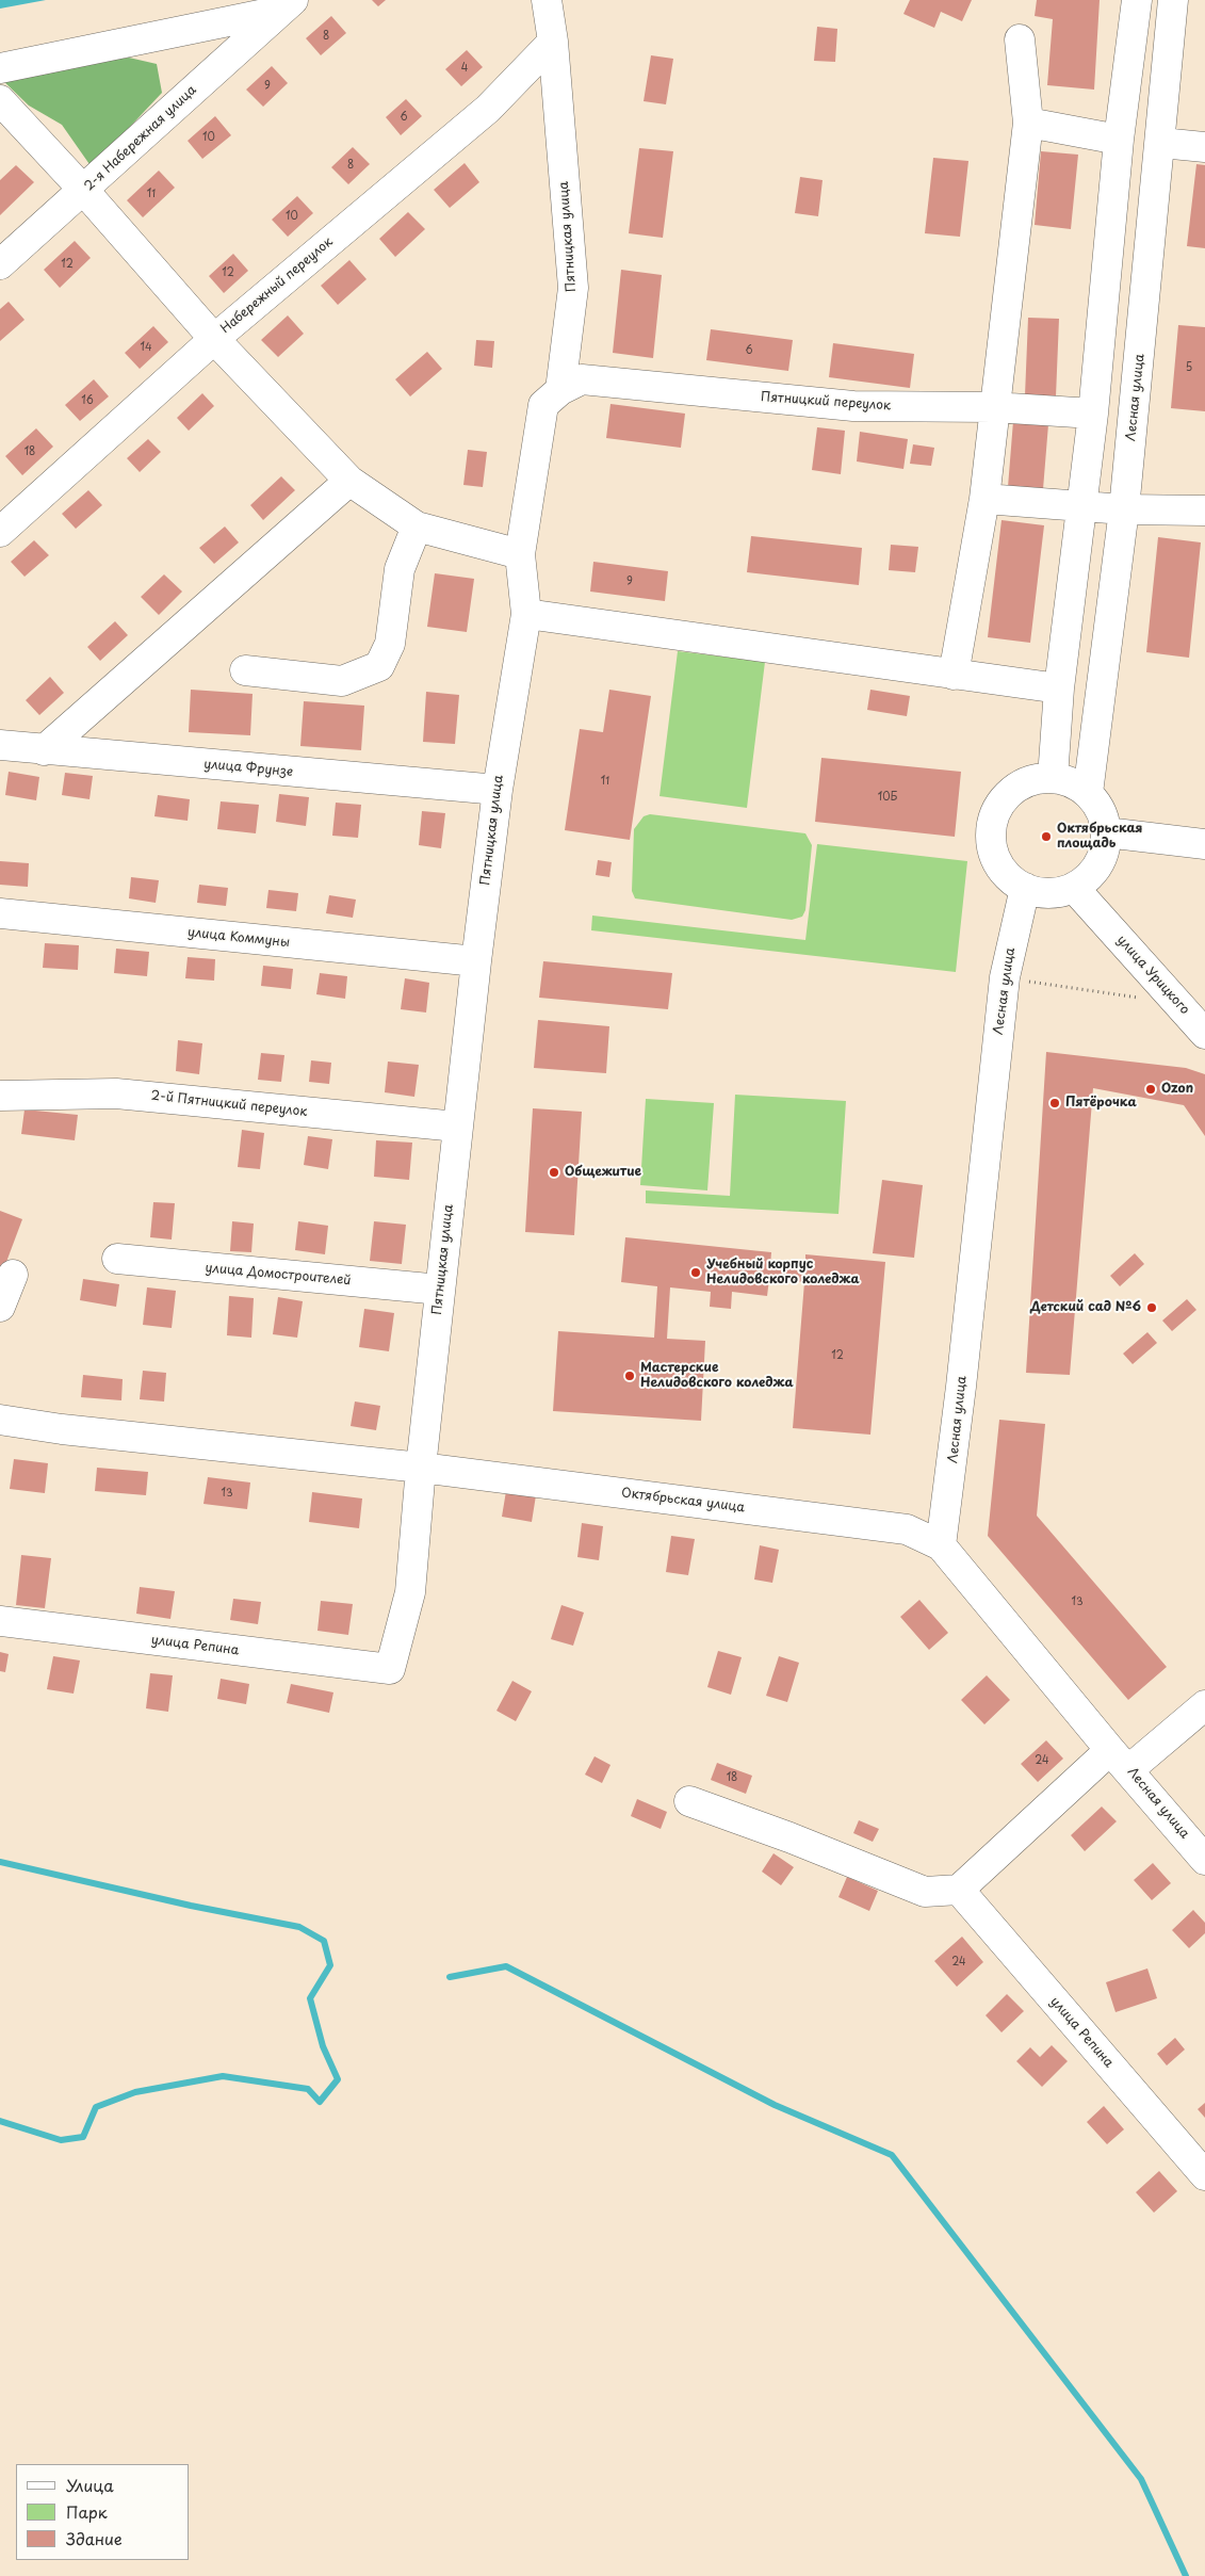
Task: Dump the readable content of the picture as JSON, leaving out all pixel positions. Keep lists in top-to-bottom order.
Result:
{
  "streets": {
    "street": [
      "2-я Набережная улица",
      "Пятницкая улица",
      "Набережный переулок",
      "Лесная улица",
      "Пятницкий переулок",
      "улица Фрунзе",
      "улица Коммуны",
      "улица Урицкого",
      "2-й Пятницкий переулок",
      "улица Домостроителей",
      "Октябрьская улица",
      "улица Репина"
    ]
  },
  "crossings": [
    ["Пятницкая улица", "Набережный переулок"],
    ["Пятницкая улица", "Пятницкий переулок"],
    ["Пятницкая улица", "улица Фрунзе"],
    ["Пятницкая улица", "улица Коммуны"],
    ["Пятницкая улица", "2-й Пятницкий переулок"],
    ["Пятницкая улица", "улица Домостроителей"],
    ["Пятницкая улица", "Октябрьская улица"],
    ["Пятницкая улица", "улица Репина"],
    ["Лесная улица", "улица Урицкого"],
    ["Лесная улица", "Октябрьская улица"]
  ],
  "places": [
    "Октябрьская площадь",
    "Ozon",
    "Пятёрочка",
    "Общежитие",
    "Учебный корпус Нелидовского коледжа",
    "Детский сад №6",
    "Мастерские Нелидовского коледжа"
  ],
  "house_numbers": [
    "8",
    "4",
    "9",
    "6",
    "10",
    "8",
    "11",
    "10",
    "12",
    "12",
    "14",
    "6",
    "5",
    "16",
    "18",
    "9",
    "11",
    "10Б",
    "12",
    "13",
    "13",
    "24",
    "18",
    "24"
  ],
  "legend": ["Улица", "Парк", "Здание"]
}
